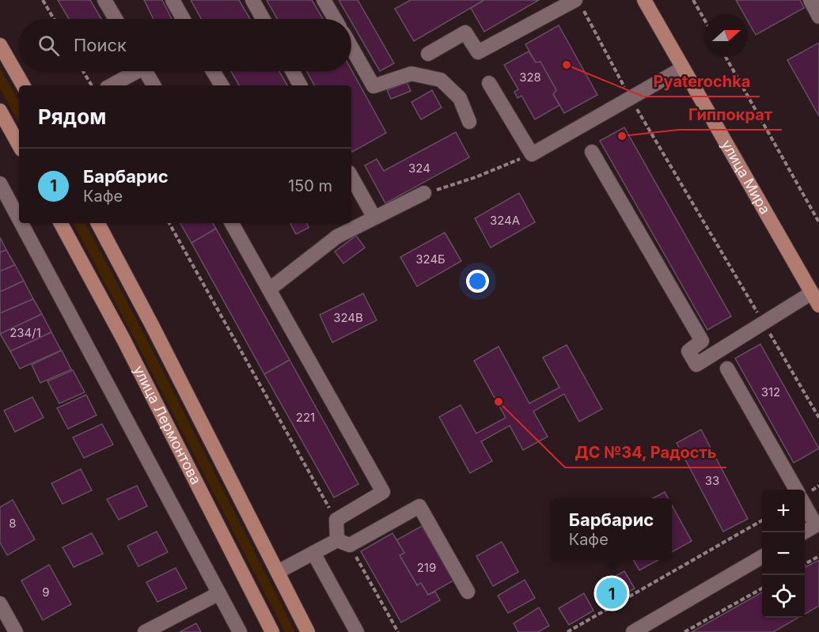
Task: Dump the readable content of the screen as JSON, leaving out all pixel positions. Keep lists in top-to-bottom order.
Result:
{
  "streets": {
    "main road": ["улица Мира", "улица Лермонтова"]
  },
  "places": ["Pyaterochka", "Гиппократ", "ДС №34, Радость"],
  "house_numbers": [
    "328",
    "324",
    "324А",
    "324Б",
    "324В",
    "234/1",
    "312",
    "221",
    "33",
    "8",
    "219",
    "9"
  ],
  "north": "right",
  "page": {
    "search": "Поиск",
    "heading": "Рядом",
    "list": [
      {
        "mark": "1",
        "name": "Барбарис",
        "note": "Кафе",
        "value": "150 m"
      }
    ],
    "map_buttons": ["+", "−"],
    "popup": ["Барбарис", "Кафе"],
    "pins": "1"
  }
}
